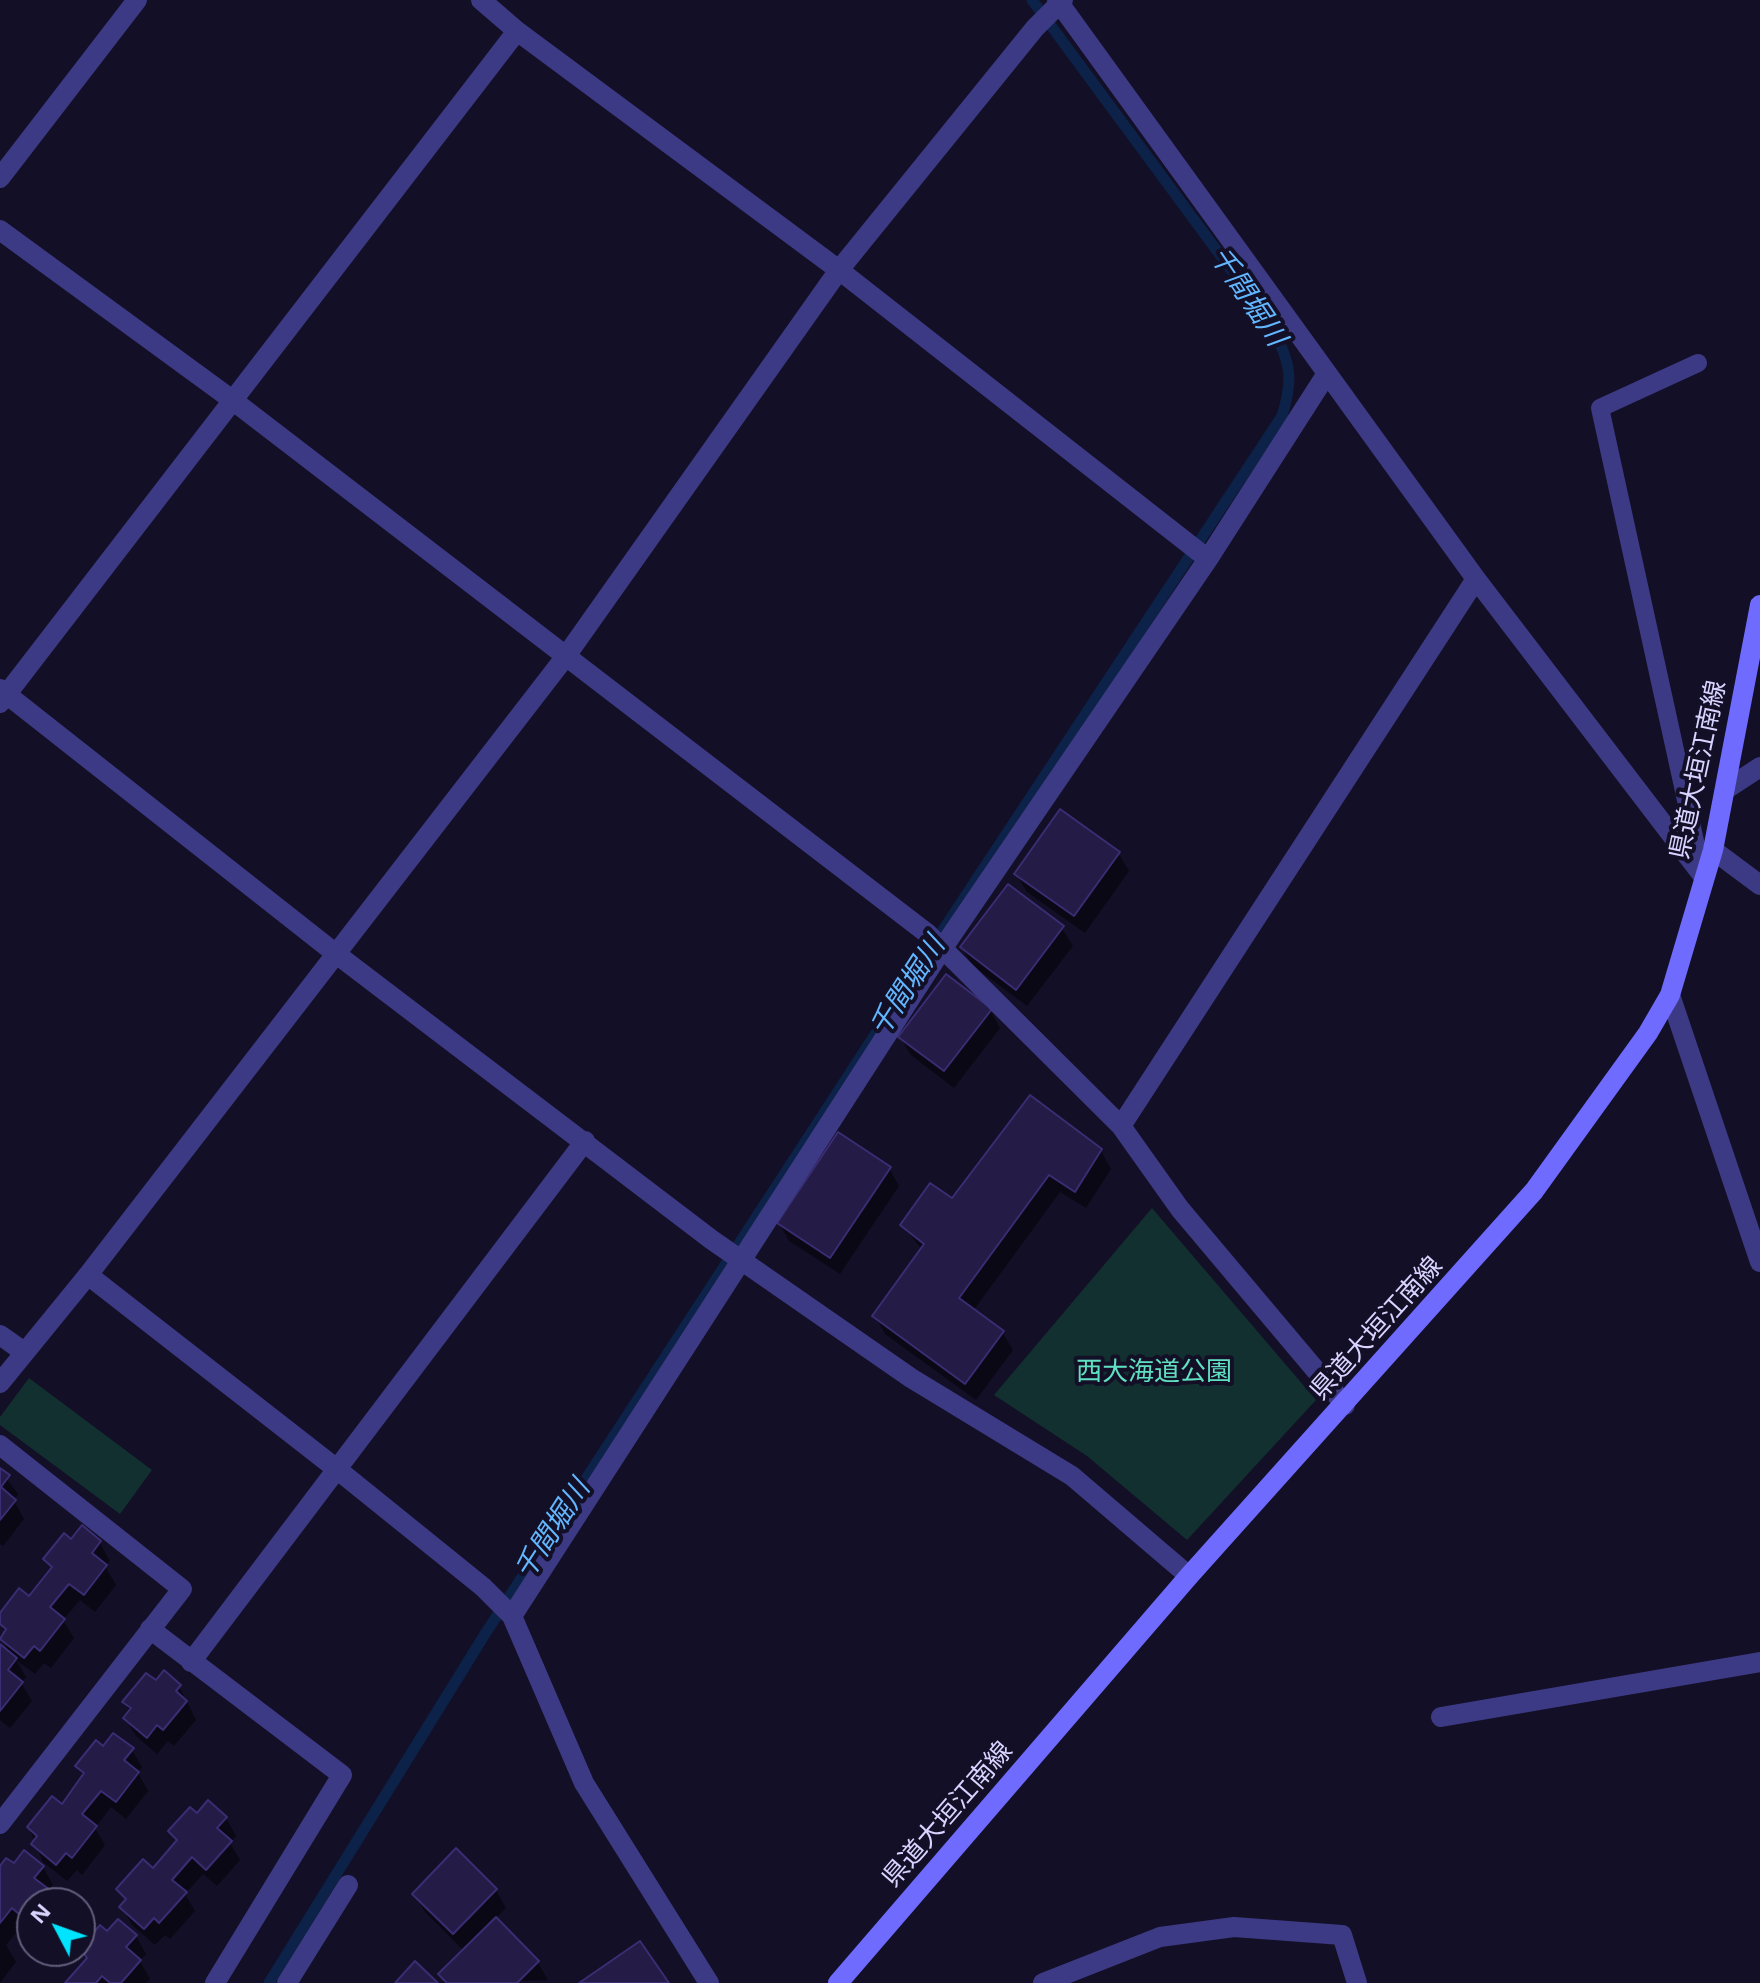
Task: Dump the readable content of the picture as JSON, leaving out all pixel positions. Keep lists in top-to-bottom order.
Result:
{
  "streets": {
    "main road": ["県道大垣江南線"]
  },
  "water": ["千間堀川"],
  "parks": ["西大海道公園"],
  "north": "top left"
}
